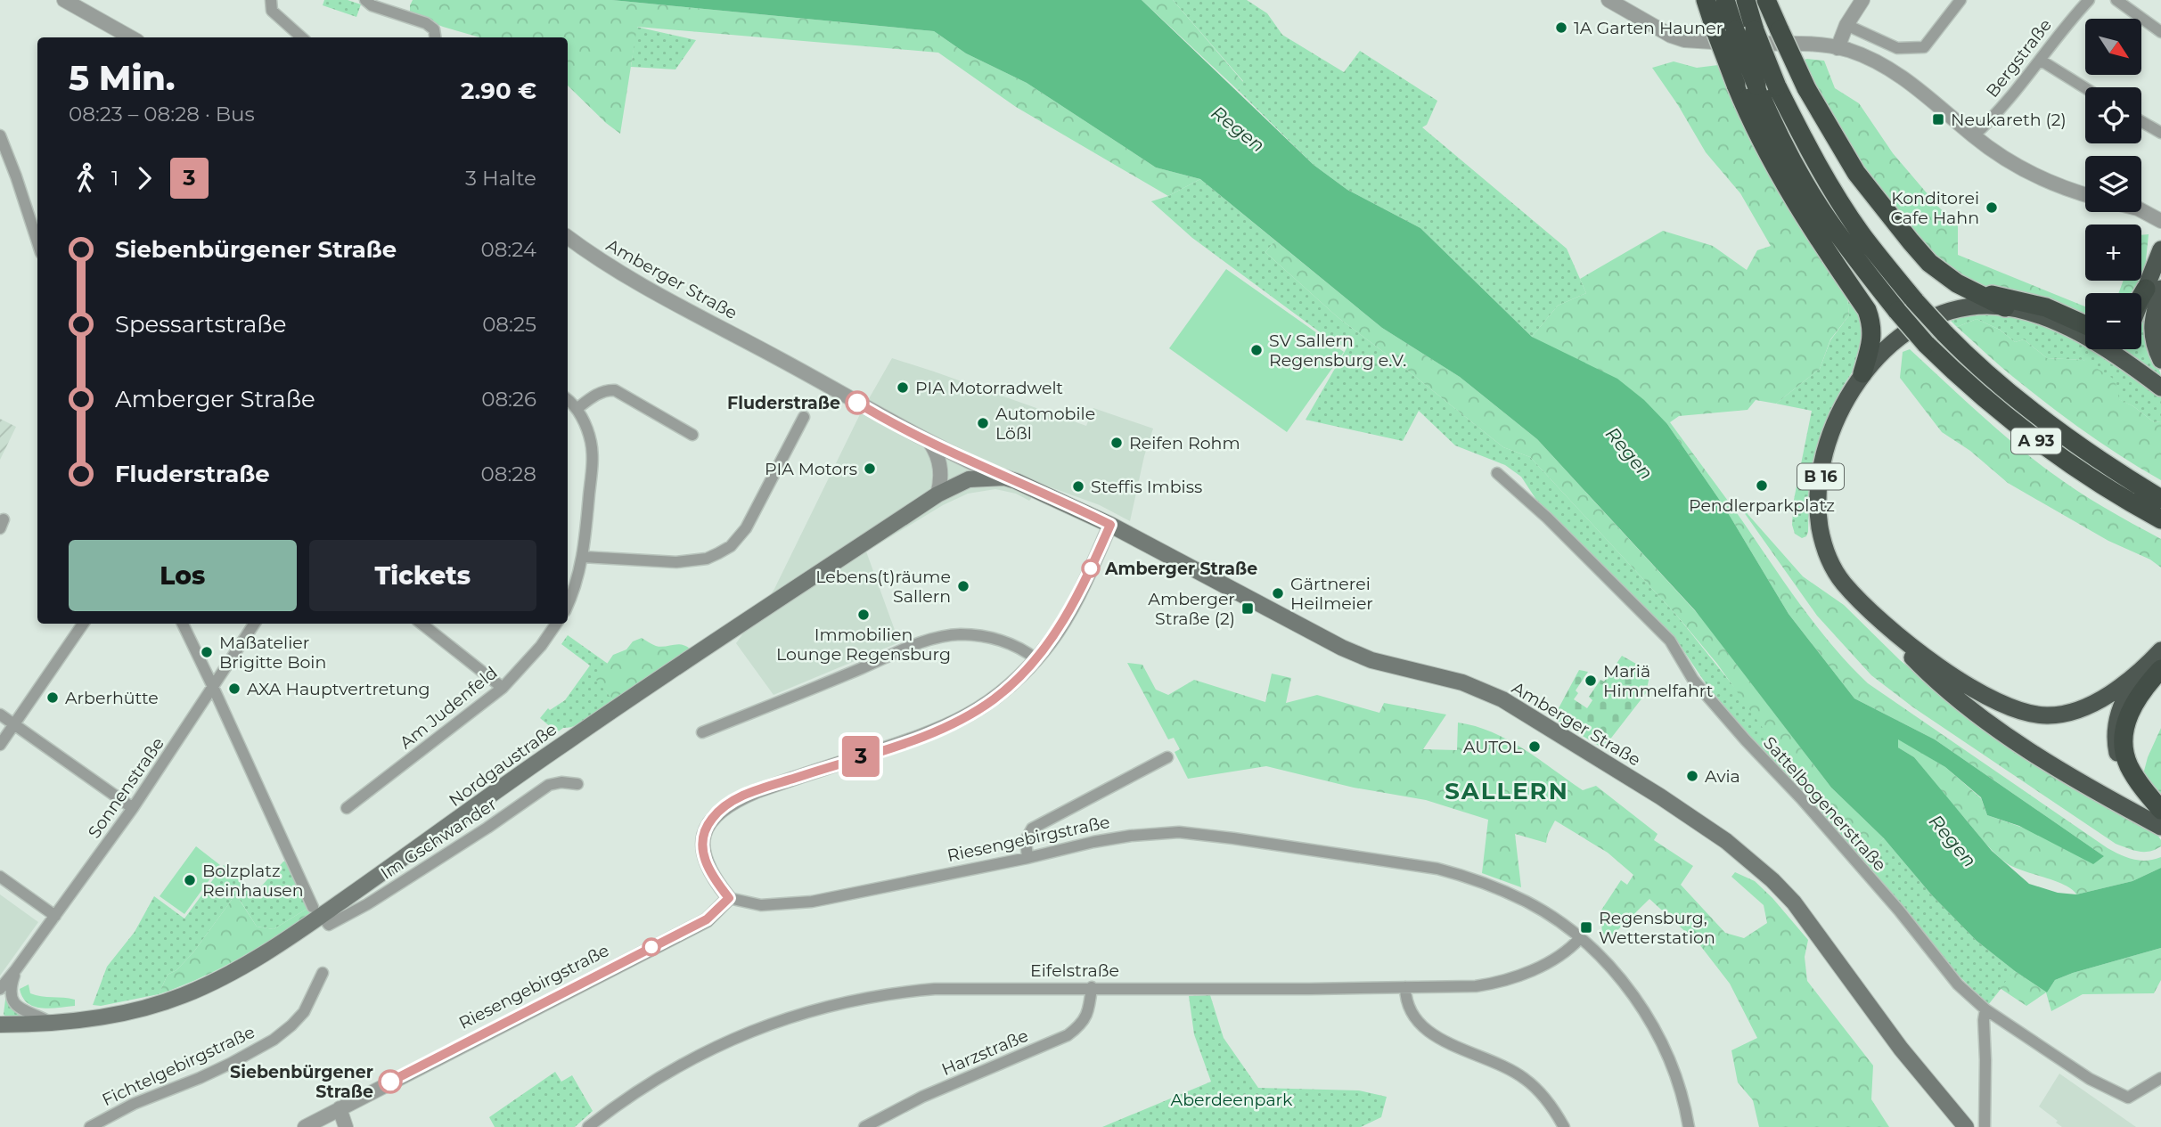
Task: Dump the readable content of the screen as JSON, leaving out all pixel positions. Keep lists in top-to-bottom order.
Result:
{
  "streets": {
    "highway": ["A 93", "B 16"],
    "main road": ["Amberger Straße", "Nordgaustraße"],
    "street": [
      "Bergstraße",
      "Am Judenfeld",
      "Sonnenstraße",
      "Sattelbogenerstraße",
      "Im Gschwander",
      "Riesengebirgstraße",
      "Eifelstraße",
      "Harzstraße",
      "Fichtelgebirgstraße"
    ]
  },
  "crossings": [
    ["Amberger Straße", "Nordgaustraße"],
    ["Nordgaustraße", "Im Gschwander"],
    ["Riesengebirgstraße", "Eifelstraße"],
    ["Eifelstraße", "Harzstraße"]
  ],
  "districts": ["SALLERN"],
  "water": ["Regen"],
  "parks": ["Aberdeenpark"],
  "places": {
    "other": [
      "1A Garten Hauner",
      "Konditorei Cafe Hahn",
      "SV Sallern Regensburg e.V.",
      "PIA Motorradwelt",
      "Fluderstraße",
      "Automobile Lößl",
      "Reifen Rohm",
      "PIA Motors",
      "Pendlerparkplatz",
      "Steffis Imbiss",
      "Amberger Straße",
      "Lebens(t)räume Sallern",
      "Gärtnerei Heilmeier",
      "Immobilien Lounge Regensburg",
      "Maßatelier Brigitte Boin",
      "Mariä Himmelfahrt",
      "AXA Hauptvertretung",
      "Arberhütte",
      "AUTOL",
      "Avia",
      "Bolzplatz Reinhausen",
      "Siebenbürgener Straße"
    ],
    "transit": ["Neukareth (2)", "Amberger Straße (2)", "Regensburg, Wetterstation"]
  },
  "lines": ["bus line 3"],
  "north": "bottom right",
  "page": {
    "on_map": "3",
    "map_buttons": ["+", "−"],
    "heading": ["5 Min.", "08:23 – 08:28 · Bus", "2.90 €"],
    "legs": ["1", "3", "3 Halte"],
    "list": [
      {
        "name": "Siebenbürgener Straße",
        "value": "08:24"
      },
      {
        "name": "Spessartstraße",
        "value": "08:25"
      },
      {
        "name": "Amberger Straße",
        "value": "08:26"
      },
      {
        "name": "Fluderstraße",
        "value": "08:28"
      }
    ],
    "buttons": ["Los", "Tickets"]
  }
}
